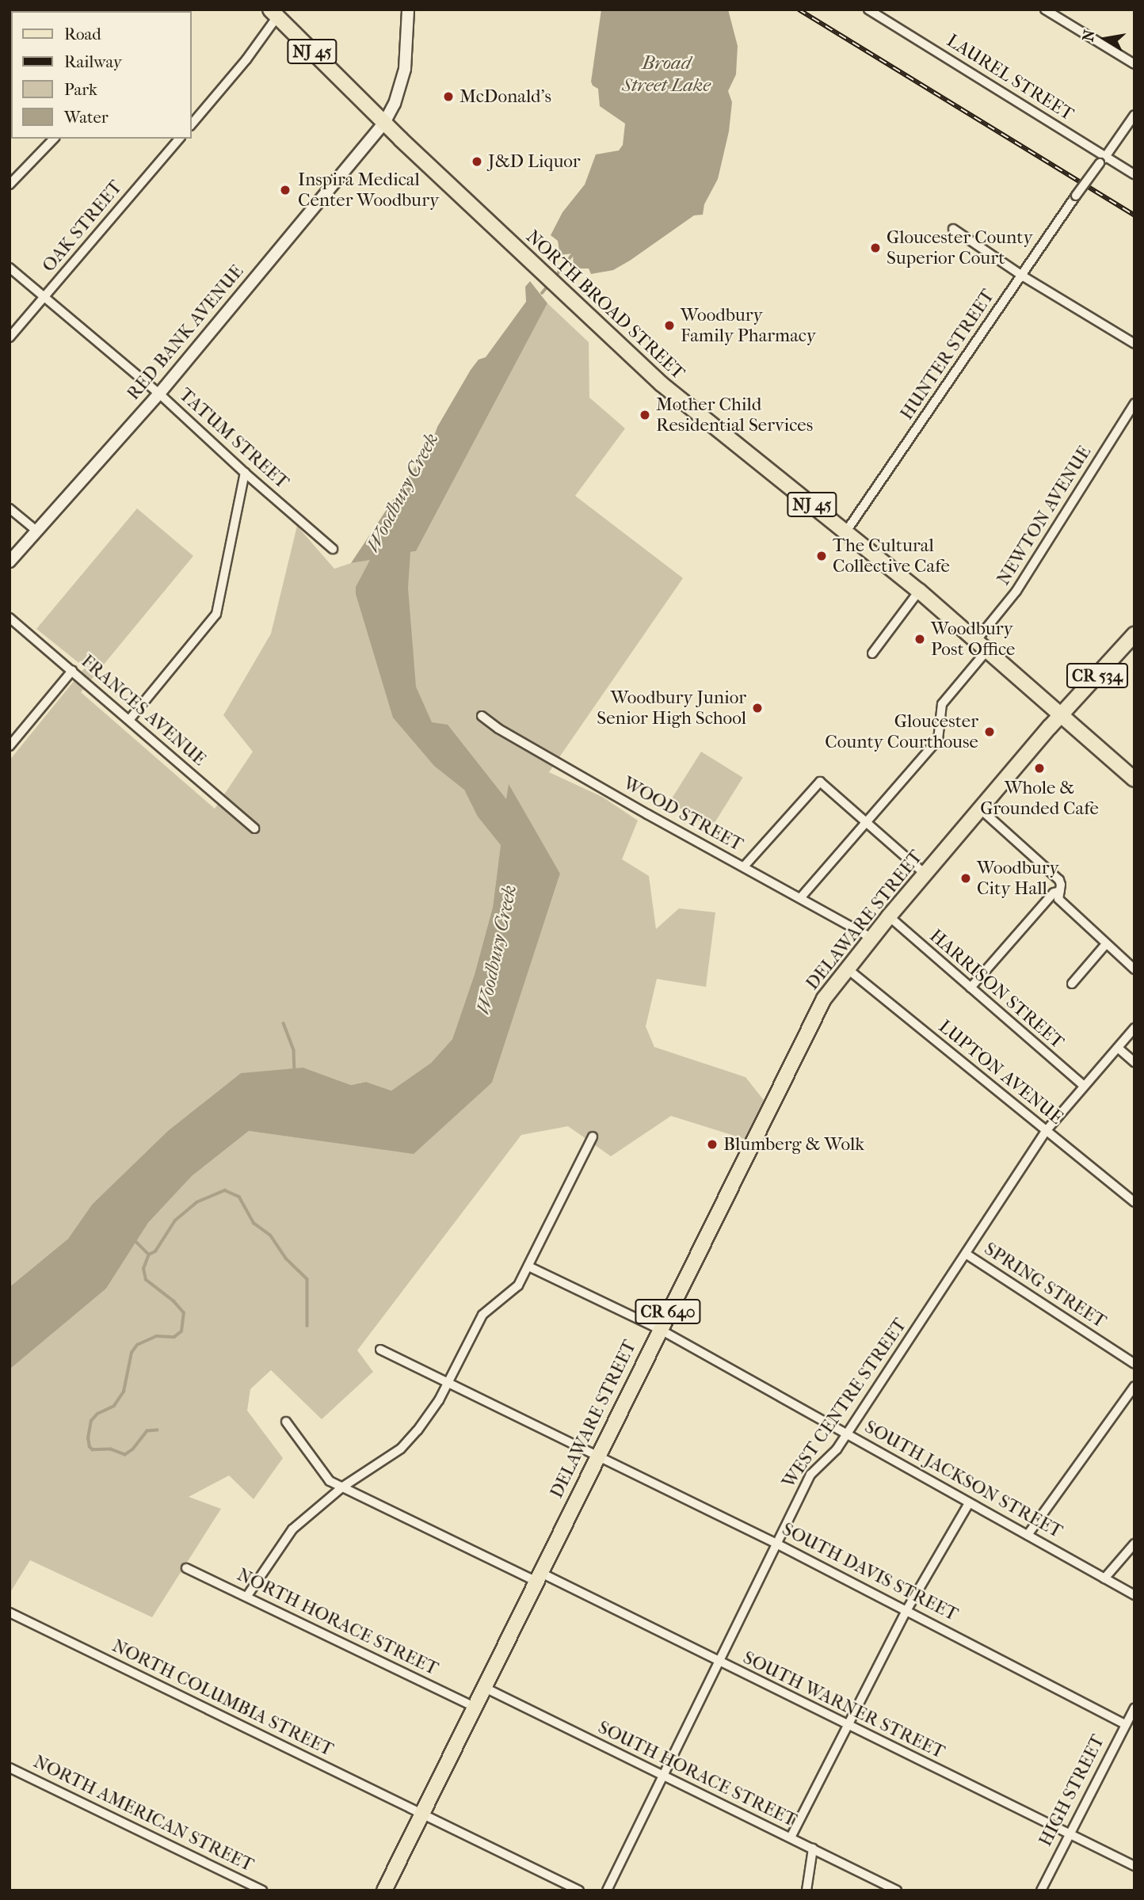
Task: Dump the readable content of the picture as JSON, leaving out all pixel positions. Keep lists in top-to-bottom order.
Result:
{
  "streets": {
    "main road": [
      "NJ 45",
      "NORTH BROAD STREET",
      "CR 534",
      "DELAWARE STREET",
      "CR 640"
    ],
    "street": [
      "LAUREL STREET",
      "OAK STREET",
      "RED BANK AVENUE",
      "HUNTER STREET",
      "TATUM STREET",
      "NEWTON AVENUE",
      "FRANCES AVENUE",
      "WOOD STREET",
      "HARRISON STREET",
      "LUPTON AVENUE",
      "SPRING STREET",
      "WEST CENTRE STREET",
      "SOUTH JACKSON STREET",
      "SOUTH DAVIS STREET",
      "NORTH HORACE STREET",
      "NORTH COLUMBIA STREET",
      "SOUTH WARNER STREET",
      "SOUTH HORACE STREET",
      "HIGH STREET",
      "NORTH AMERICAN STREET"
    ]
  },
  "crossings": [
    ["NJ 45", "NORTH BROAD STREET"],
    ["NJ 45", "CR 534"],
    ["NJ 45", "DELAWARE STREET"],
    ["LAUREL STREET", "HUNTER STREET"],
    ["OAK STREET", "TATUM STREET"],
    ["NORTH BROAD STREET", "RED BANK AVENUE"],
    ["NORTH BROAD STREET", "HUNTER STREET"],
    ["NORTH BROAD STREET", "NEWTON AVENUE"],
    ["NORTH BROAD STREET", "CR 534"],
    ["NORTH BROAD STREET", "DELAWARE STREET"],
    ["RED BANK AVENUE", "TATUM STREET"],
    ["CR 534", "DELAWARE STREET"],
    ["WOOD STREET", "DELAWARE STREET"],
    ["DELAWARE STREET", "HARRISON STREET"],
    ["DELAWARE STREET", "LUPTON AVENUE"],
    ["DELAWARE STREET", "SOUTH JACKSON STREET"],
    ["DELAWARE STREET", "SOUTH DAVIS STREET"],
    ["DELAWARE STREET", "NORTH HORACE STREET"],
    ["DELAWARE STREET", "NORTH COLUMBIA STREET"],
    ["DELAWARE STREET", "SOUTH WARNER STREET"],
    ["DELAWARE STREET", "SOUTH HORACE STREET"],
    ["HARRISON STREET", "WEST CENTRE STREET"],
    ["LUPTON AVENUE", "WEST CENTRE STREET"],
    ["SPRING STREET", "WEST CENTRE STREET"],
    ["WEST CENTRE STREET", "SOUTH JACKSON STREET"],
    ["WEST CENTRE STREET", "SOUTH DAVIS STREET"],
    ["WEST CENTRE STREET", "SOUTH WARNER STREET"],
    ["WEST CENTRE STREET", "SOUTH HORACE STREET"],
    ["SOUTH DAVIS STREET", "HIGH STREET"],
    ["SOUTH WARNER STREET", "HIGH STREET"]
  ],
  "water": ["Broad Street Lake", "Woodbury Creek"],
  "places": [
    "McDonald's",
    "J&D Liquor",
    "Inspira Medical Center Woodbury",
    "Gloucester County Superior Court",
    "Woodbury Family Pharmacy",
    "Mother Child Residential Services",
    "The Cultural Collective Cafe",
    "Woodbury Post Office",
    "Woodbury Junior Senior High School",
    "Gloucester County Courthouse",
    "Whole & Grounded Cafe",
    "Woodbury City Hall",
    "Blumberg & Wolk"
  ],
  "legend": [
    "Road",
    "Railway",
    "Park",
    "Water"
  ],
  "north": "left"
}
